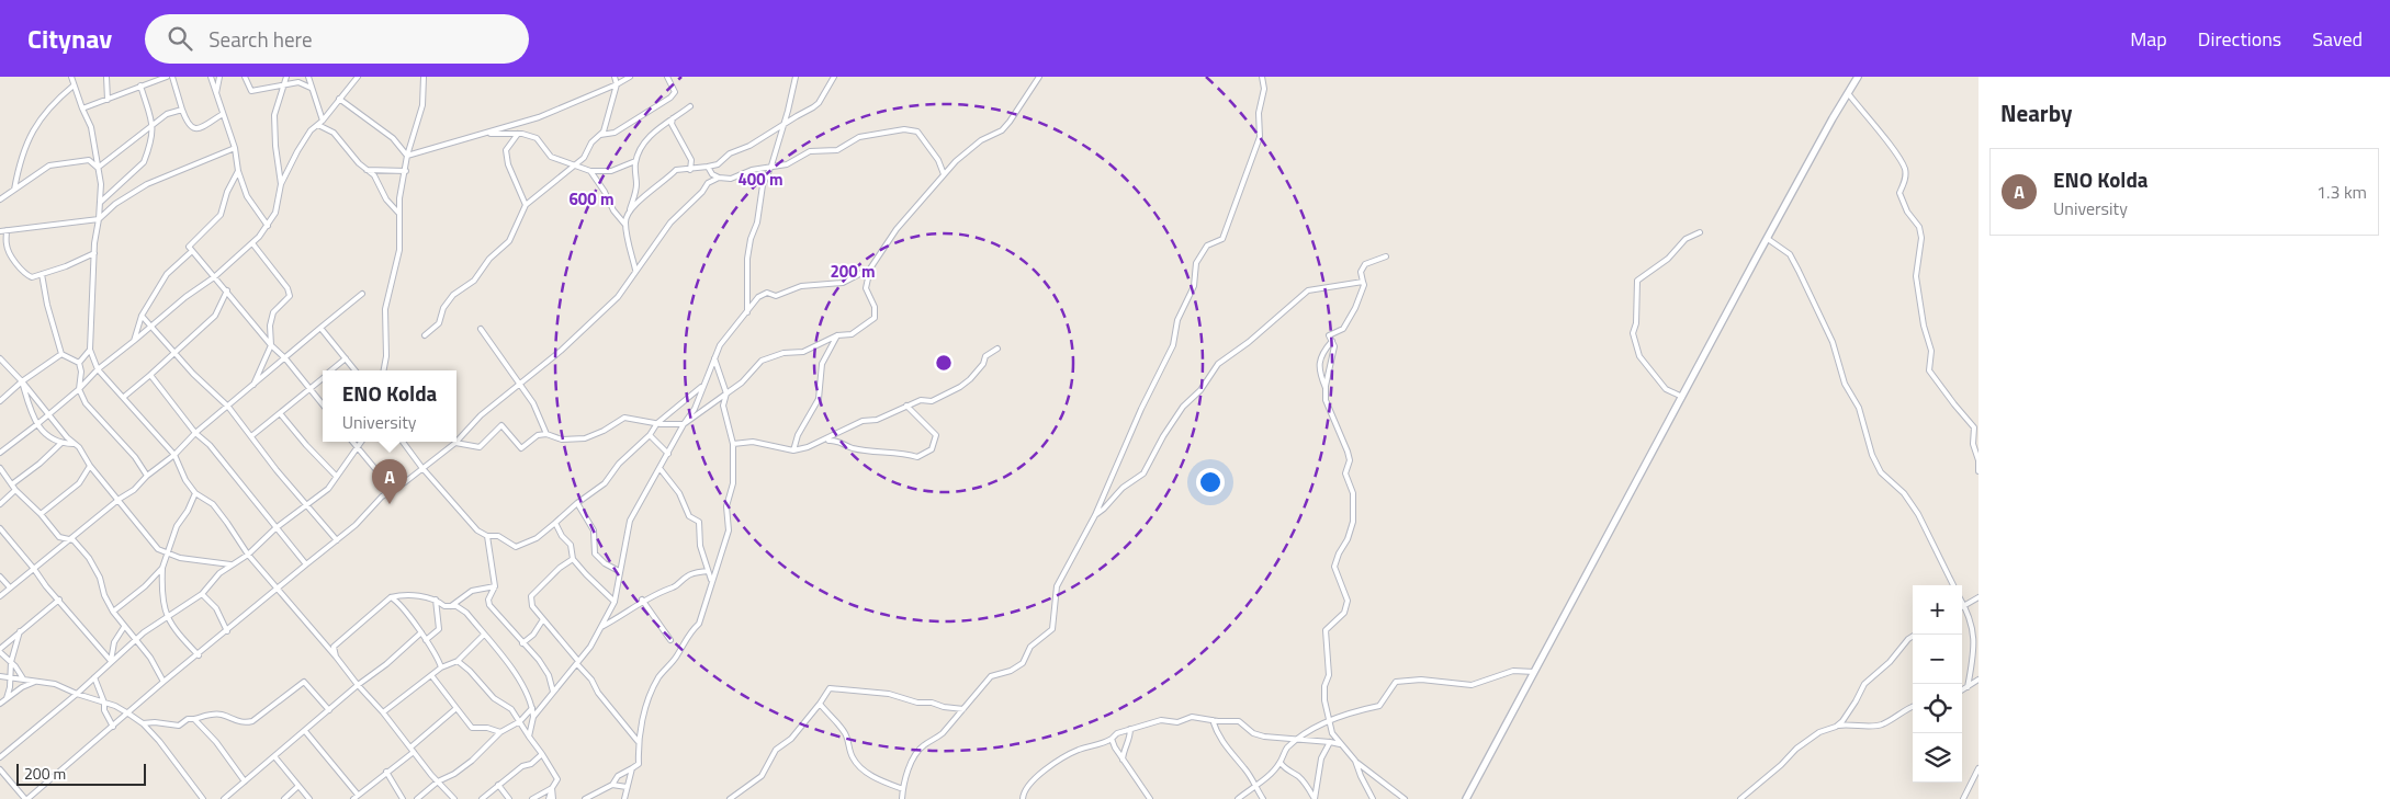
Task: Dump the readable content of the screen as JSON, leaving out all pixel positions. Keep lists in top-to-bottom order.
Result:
{
  "scale_bar": "200 m",
  "page": {
    "header": "Citynav",
    "search": "Search here",
    "nav": ["Map", "Directions", "Saved"],
    "heading": "Nearby",
    "list": [
      {
        "mark": "A",
        "name": "ENO Kolda",
        "note": "University",
        "value": "1.3 km"
      }
    ],
    "popup": ["ENO Kolda", "University"],
    "pins": "A",
    "map_buttons": ["+", "−"],
    "scale": "200 m"
  },
  "rings": ["400 m", "600 m", "200 m"]
}
